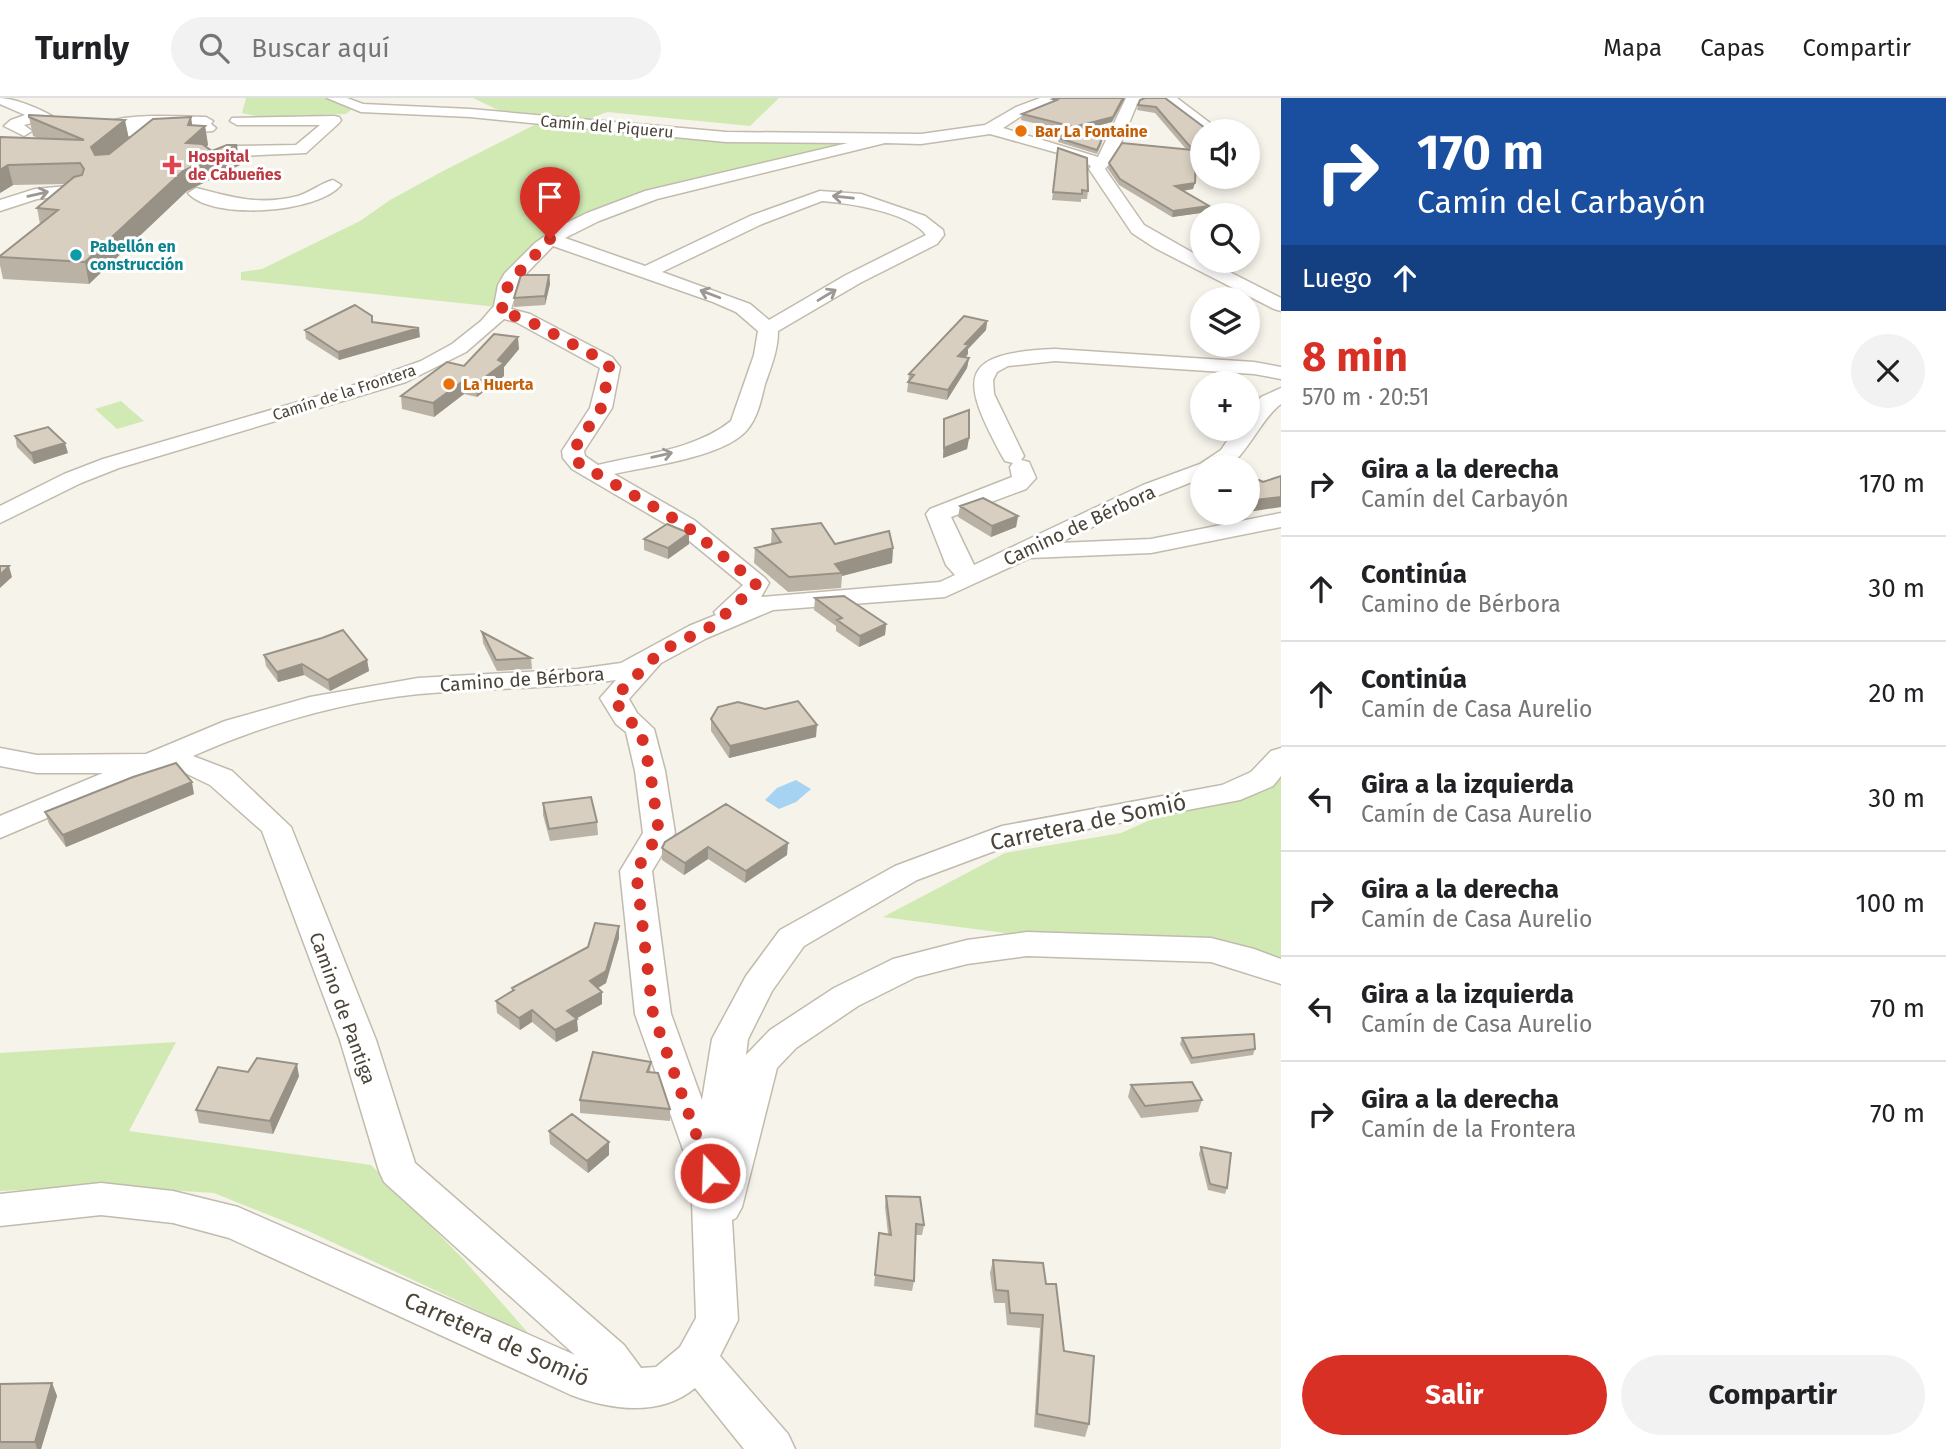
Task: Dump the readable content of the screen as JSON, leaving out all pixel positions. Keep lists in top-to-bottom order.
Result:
{
  "streets": {
    "street": [
      "Camín del Piqueru",
      "Camín de la Frontera",
      "Camino de Bérbora",
      "Carretera de Somió",
      "Camino de Pantiga"
    ]
  },
  "crossings": [
    ["Camín del Piqueru", "Camín de la Frontera"],
    ["Camino de Bérbora", "Camino de Pantiga"],
    ["Carretera de Somió", "Camino de Pantiga"]
  ],
  "places": {
    "other": ["Bar La Fontaine", "Pabellón en construcción", "La Huerta"],
    "health": ["Hospital de Cabueñes"]
  },
  "page": {
    "header": "Turnly",
    "search": "Buscar aquí",
    "nav": ["Mapa", "Capas", "Compartir"],
    "turn": ["170 m", "Camín del Carbayón"],
    "map_buttons": ["+", "−"],
    "then": "Luego",
    "heading": ["8 min", "570 m · 20:51"],
    "list": [
      {
        "name": "Gira a la derecha",
        "note": "Camín del Carbayón",
        "value": "170 m"
      },
      {
        "name": "Continúa",
        "note": "Camino de Bérbora",
        "value": "30 m"
      },
      {
        "name": "Continúa",
        "note": "Camín de Casa Aurelio",
        "value": "20 m"
      },
      {
        "name": "Gira a la izquierda",
        "note": "Camín de Casa Aurelio",
        "value": "30 m"
      },
      {
        "name": "Gira a la derecha",
        "note": "Camín de Casa Aurelio",
        "value": "100 m"
      },
      {
        "name": "Gira a la izquierda",
        "note": "Camín de Casa Aurelio",
        "value": "70 m"
      },
      {
        "name": "Gira a la derecha",
        "note": "Camín de la Frontera",
        "value": "70 m"
      }
    ],
    "buttons": ["Salir", "Compartir"]
  }
}
